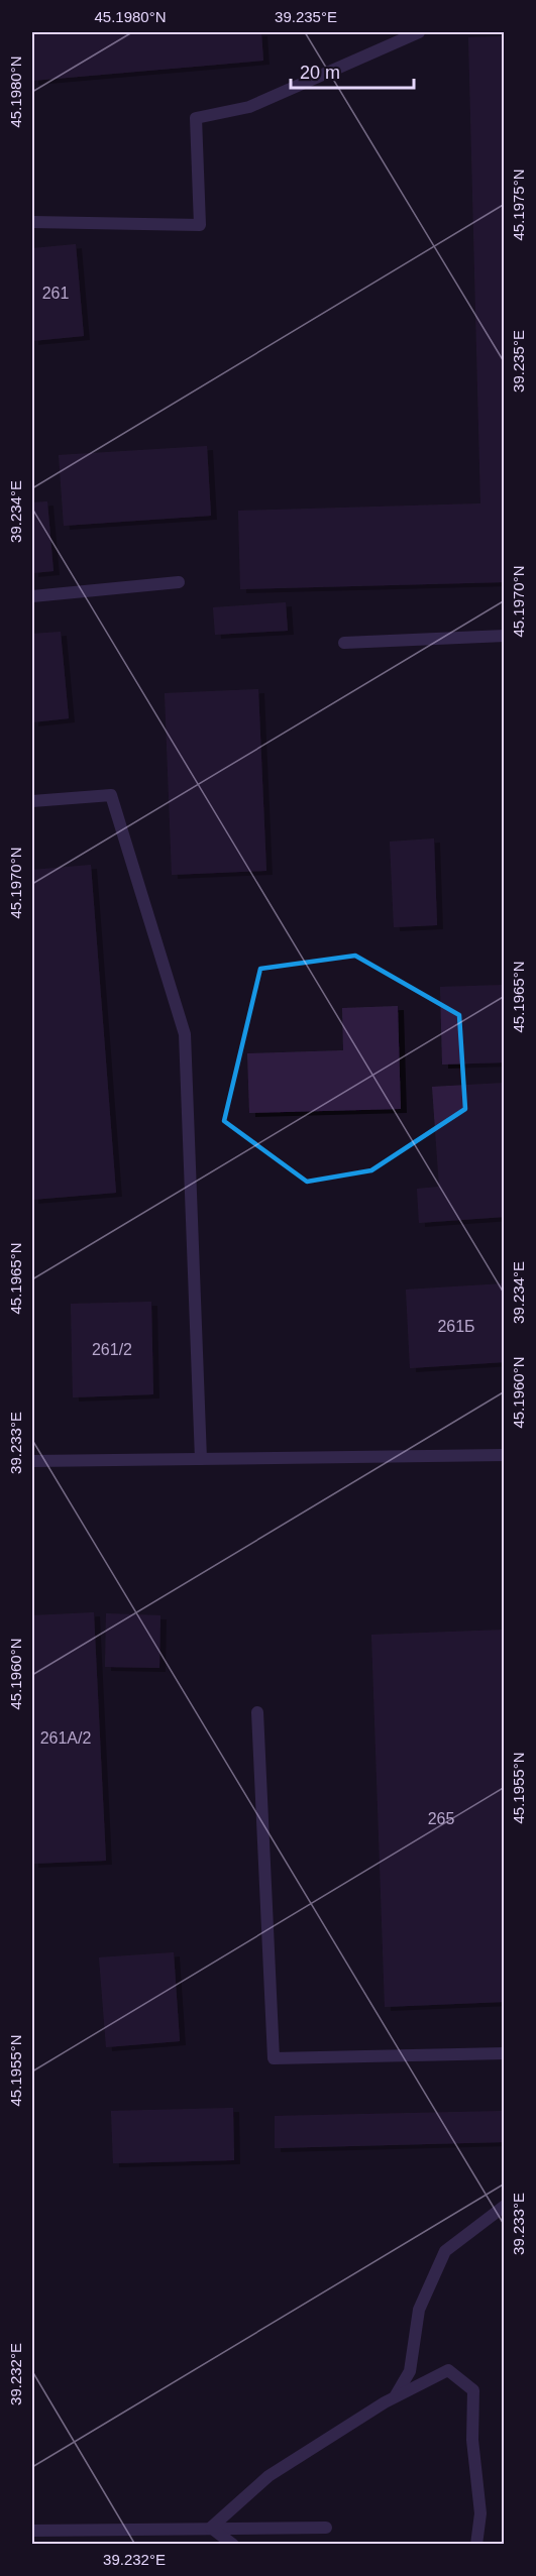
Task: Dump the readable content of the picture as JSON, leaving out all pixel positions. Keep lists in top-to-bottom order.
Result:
{
  "house_numbers": [
    "261",
    "261Б",
    "261/2",
    "261А/2",
    "265"
  ],
  "scale_bar": "20 m",
  "coordinates": [
    "45.1980°N",
    "39.235°E",
    "45.1975°N",
    "39.234°E",
    "45.1970°N",
    "45.1965°N",
    "45.1960°N",
    "39.233°E",
    "45.1955°N",
    "39.232°E"
  ]
}
